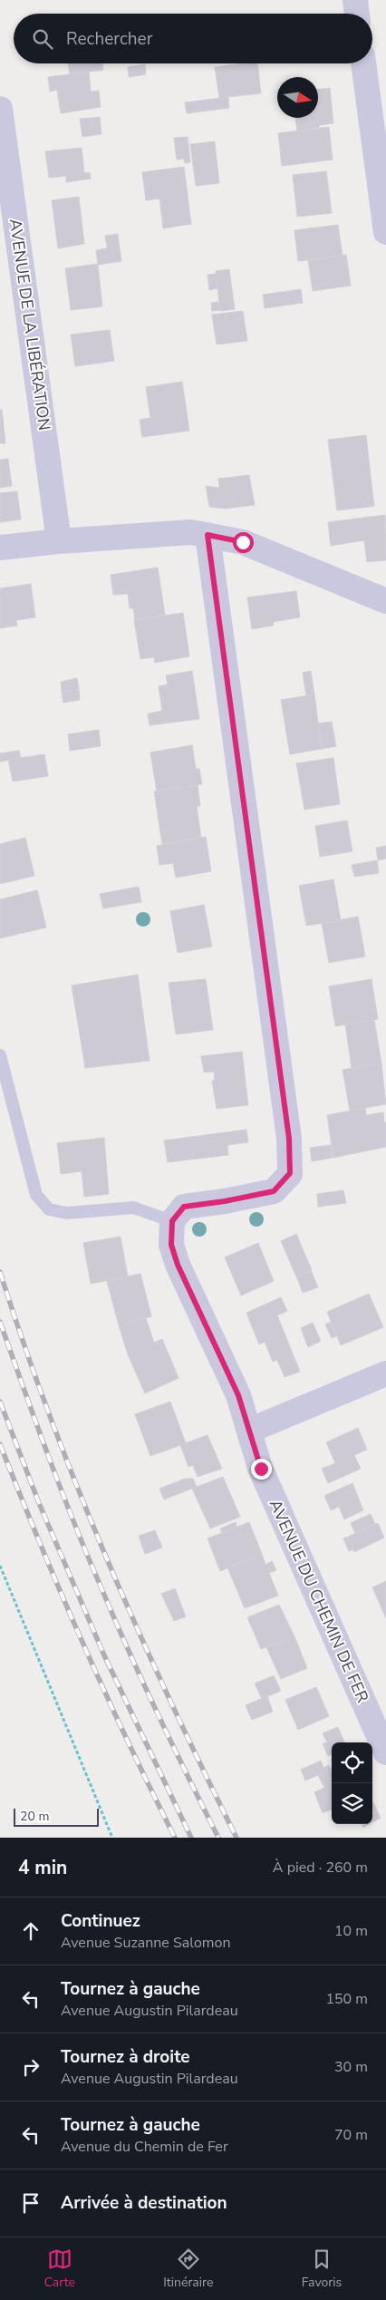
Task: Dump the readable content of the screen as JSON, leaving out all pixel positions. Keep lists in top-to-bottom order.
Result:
{
  "streets": {
    "street": ["AVENUE DE LA LIBÉRATION", "AVENUE DU CHEMIN DE FER"]
  },
  "scale_bar": "20 m",
  "north": "right",
  "page": {
    "search": "Rechercher",
    "scale": "20 m",
    "heading": ["4 min", "À pied · 260 m"],
    "list": [
      ["Continuez", "Avenue Suzanne Salomon", "10 m"],
      ["Tournez à gauche", "Avenue Augustin Pilardeau", "150 m"],
      ["Tournez à droite", "Avenue Augustin Pilardeau", "30 m"],
      ["Tournez à gauche", "Avenue du Chemin de Fer", "70 m"],
      "Arrivée à destination"
    ],
    "nav": ["Carte", "Itinéraire", "Favoris"]
  }
}
